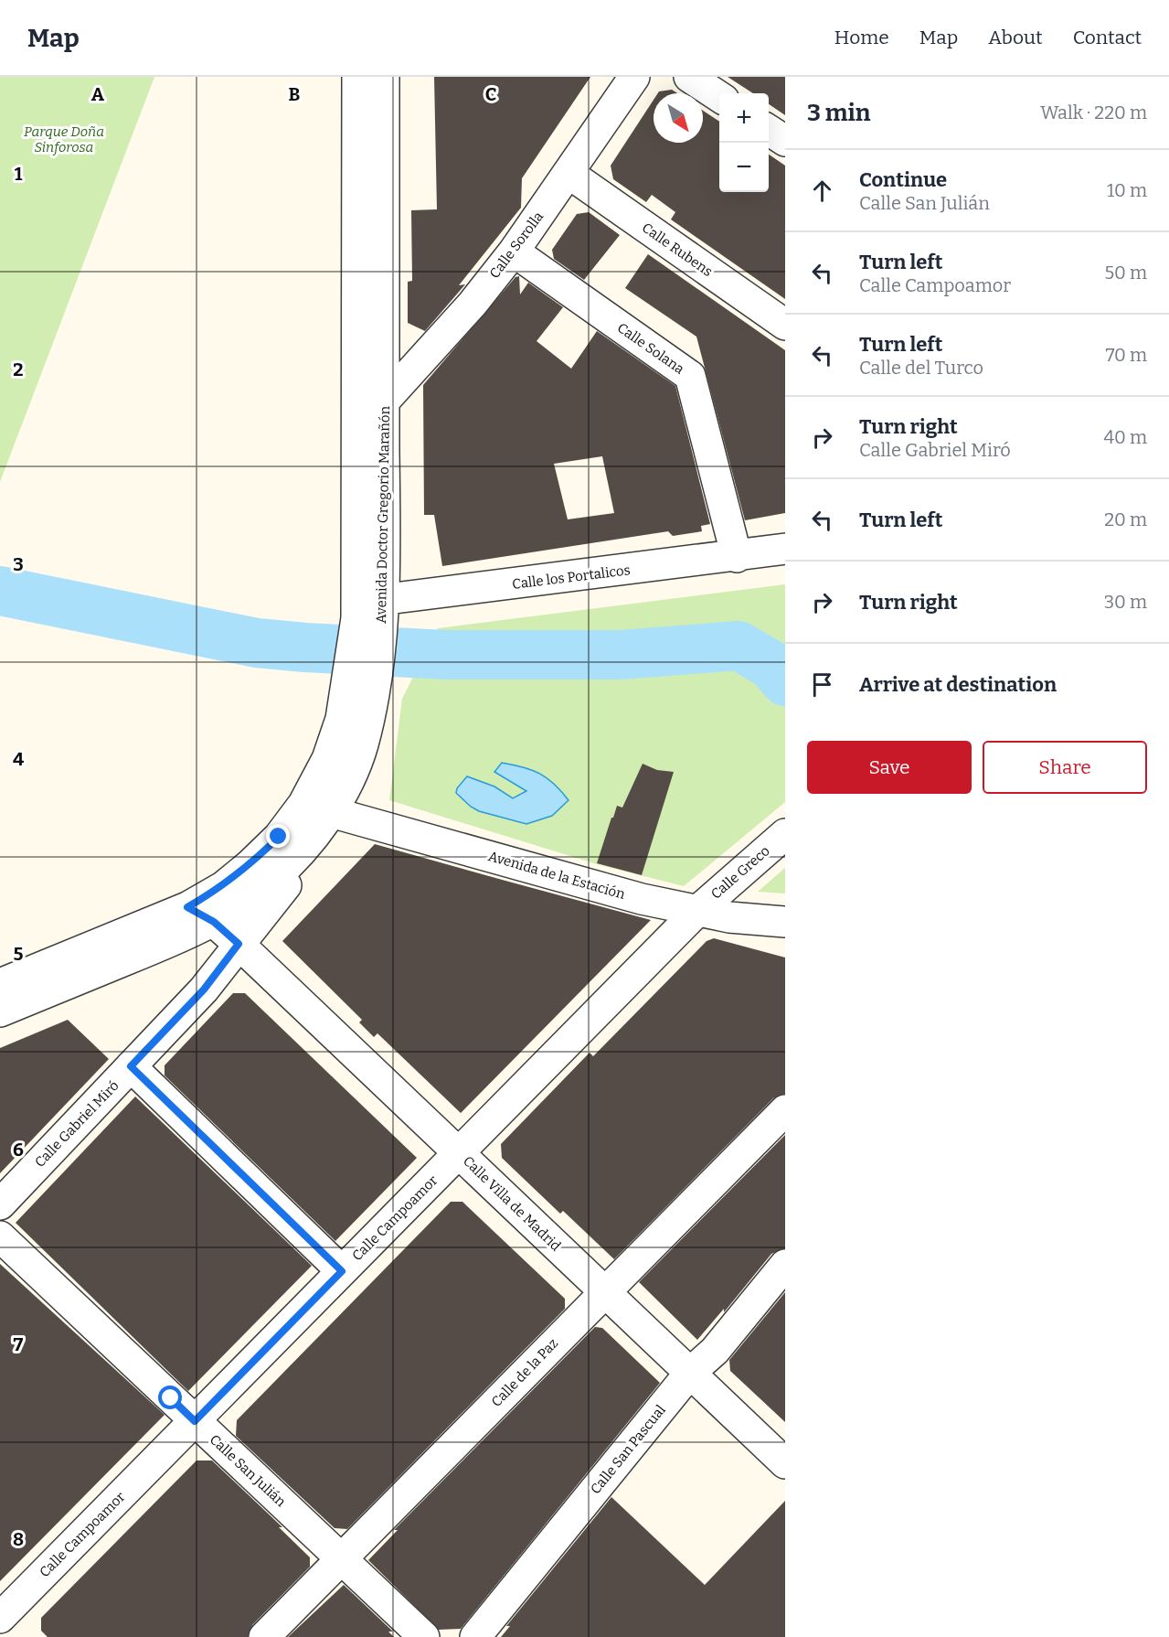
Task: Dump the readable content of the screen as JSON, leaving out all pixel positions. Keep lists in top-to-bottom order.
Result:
{
  "streets": {
    "street": [
      "Calle Sorolla",
      "Calle Rubens",
      "Calle Solana",
      "Avenida Doctor Gregorio Marañón",
      "Calle los Portalicos",
      "Calle Greco",
      "Avenida de la Estación",
      "Calle Gabriel Miró",
      "Calle Villa de Madrid",
      "Calle Campoamor",
      "Calle de la Paz",
      "Calle San Pascual",
      "Calle San Julián"
    ]
  },
  "crossings": [
    ["Calle Sorolla", "Calle Rubens"],
    ["Calle Sorolla", "Calle Solana"],
    ["Calle Sorolla", "Avenida Doctor Gregorio Marañón"],
    ["Calle Solana", "Calle los Portalicos"],
    ["Avenida Doctor Gregorio Marañón", "Calle los Portalicos"],
    ["Avenida Doctor Gregorio Marañón", "Avenida de la Estación"],
    ["Avenida Doctor Gregorio Marañón", "Calle Gabriel Miró"],
    ["Avenida Doctor Gregorio Marañón", "Calle Villa de Madrid"],
    ["Calle Greco", "Avenida de la Estación"],
    ["Calle Greco", "Calle Campoamor"],
    ["Avenida de la Estación", "Calle Gabriel Miró"],
    ["Avenida de la Estación", "Calle Campoamor"],
    ["Calle Gabriel Miró", "Calle Villa de Madrid"],
    ["Calle Villa de Madrid", "Calle Campoamor"],
    ["Calle Villa de Madrid", "Calle de la Paz"],
    ["Calle Villa de Madrid", "Calle San Pascual"],
    ["Calle Campoamor", "Calle San Julián"],
    ["Calle de la Paz", "Calle San Julián"]
  ],
  "parks": ["Parque Doña Sinforosa"],
  "north": "bottom right",
  "page": {
    "header": "Map",
    "nav": [
      "Home",
      "Map",
      "About",
      "Contact"
    ],
    "heading": ["3 min", "Walk · 220 m"],
    "map_buttons": ["+", "−"],
    "list": [
      ["Continue", "Calle San Julián", "10 m"],
      ["Turn left", "Calle Campoamor", "50 m"],
      ["Turn left", "Calle del Turco", "70 m"],
      ["Turn right", "Calle Gabriel Miró", "40 m"],
      ["Turn left", "20 m"],
      ["Turn right", "30 m"],
      "Arrive at destination"
    ],
    "buttons": ["Save", "Share"]
  },
  "grid": {
    "columns": ["A", "B", "C"],
    "rows": [
      "1",
      "2",
      "3",
      "4",
      "5",
      "6",
      "7",
      "8"
    ]
  }
}
